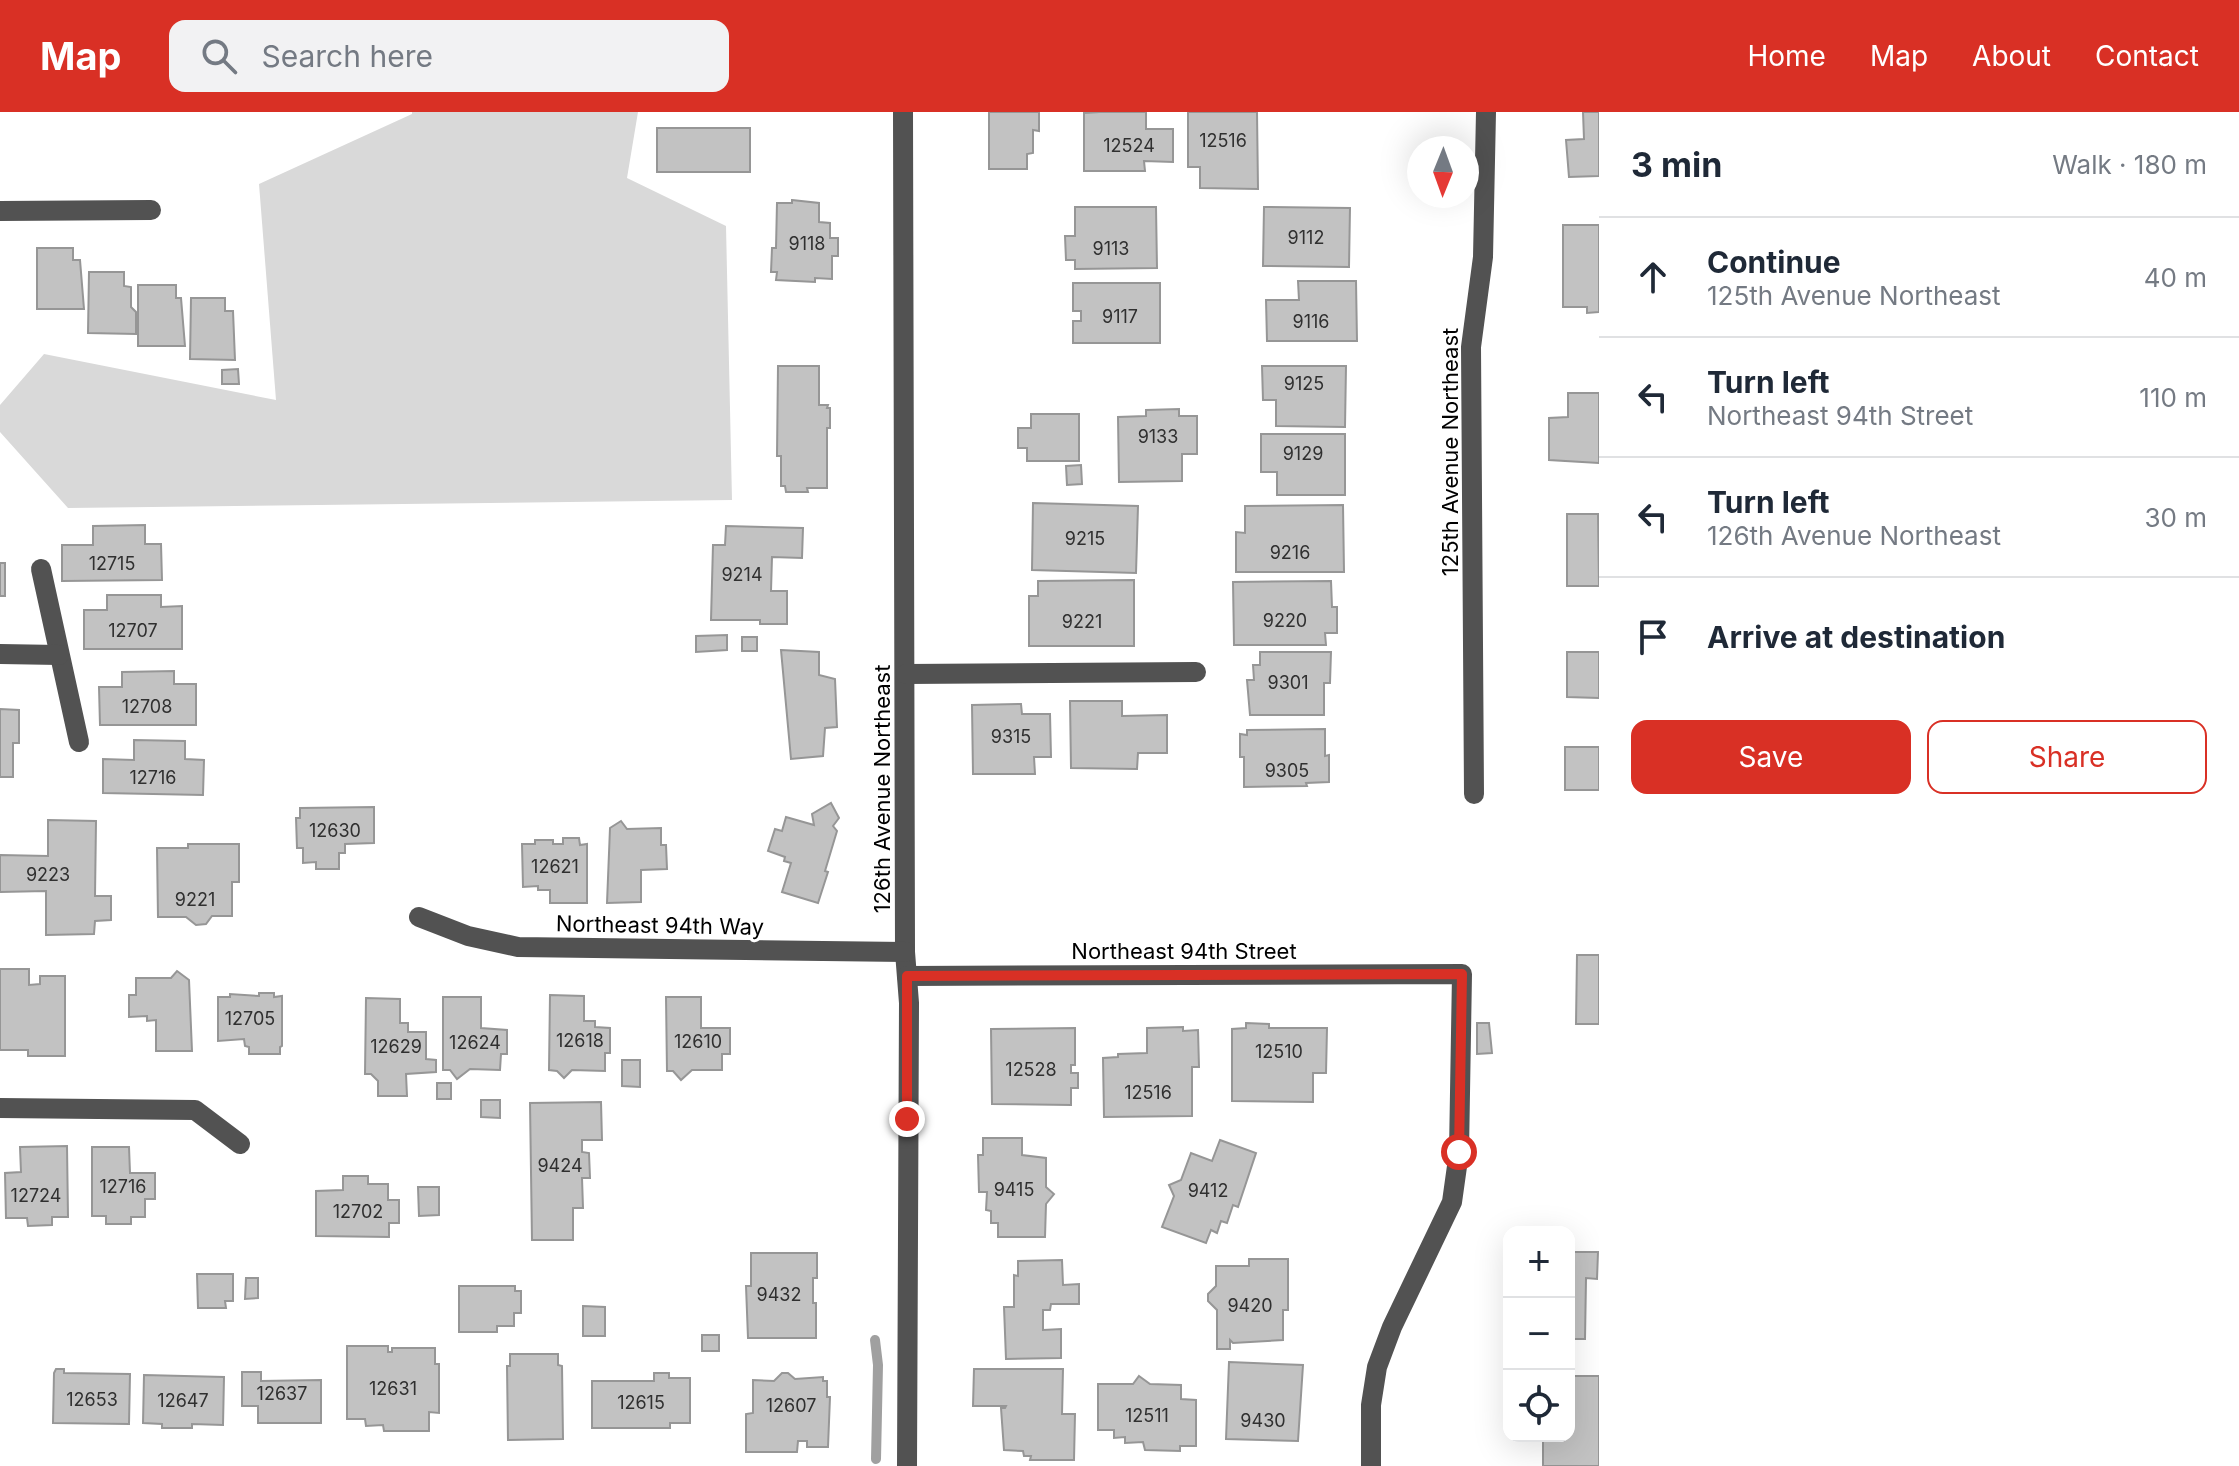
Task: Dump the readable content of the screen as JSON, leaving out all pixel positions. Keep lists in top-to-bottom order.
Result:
{
  "streets": {
    "street": [
      "125th Avenue Northeast",
      "126th Avenue Northeast",
      "Northeast 94th Way",
      "Northeast 94th Street"
    ]
  },
  "crossings": [
    ["126th Avenue Northeast", "Northeast 94th Way"],
    ["126th Avenue Northeast", "Northeast 94th Street"]
  ],
  "house_numbers": [
    "12516",
    "12524",
    "9112",
    "9118",
    "9113",
    "9117",
    "9116",
    "9125",
    "9133",
    "9129",
    "9215",
    "9216",
    "12715",
    "9214",
    "9220",
    "9221",
    "12707",
    "9301",
    "12708",
    "9315",
    "9305",
    "12716",
    "12630",
    "12621",
    "9223",
    "9221",
    "12705",
    "12618",
    "12610",
    "12624",
    "12629",
    "12510",
    "12528",
    "12516",
    "9424",
    "12716",
    "9415",
    "9412",
    "12724",
    "12702",
    "9432",
    "9420",
    "12631",
    "12637",
    "12653",
    "12647",
    "12615",
    "12607",
    "12511",
    "9430"
  ],
  "north": "bottom",
  "page": {
    "header": "Map",
    "search": "Search here",
    "nav": [
      "Home",
      "Map",
      "About",
      "Contact"
    ],
    "heading": ["3 min", "Walk · 180 m"],
    "list": [
      ["Continue", "125th Avenue Northeast", "40 m"],
      ["Turn left", "Northeast 94th Street", "110 m"],
      ["Turn left", "126th Avenue Northeast", "30 m"],
      "Arrive at destination"
    ],
    "buttons": ["Save", "Share"],
    "map_buttons": ["+", "−"]
  }
}
